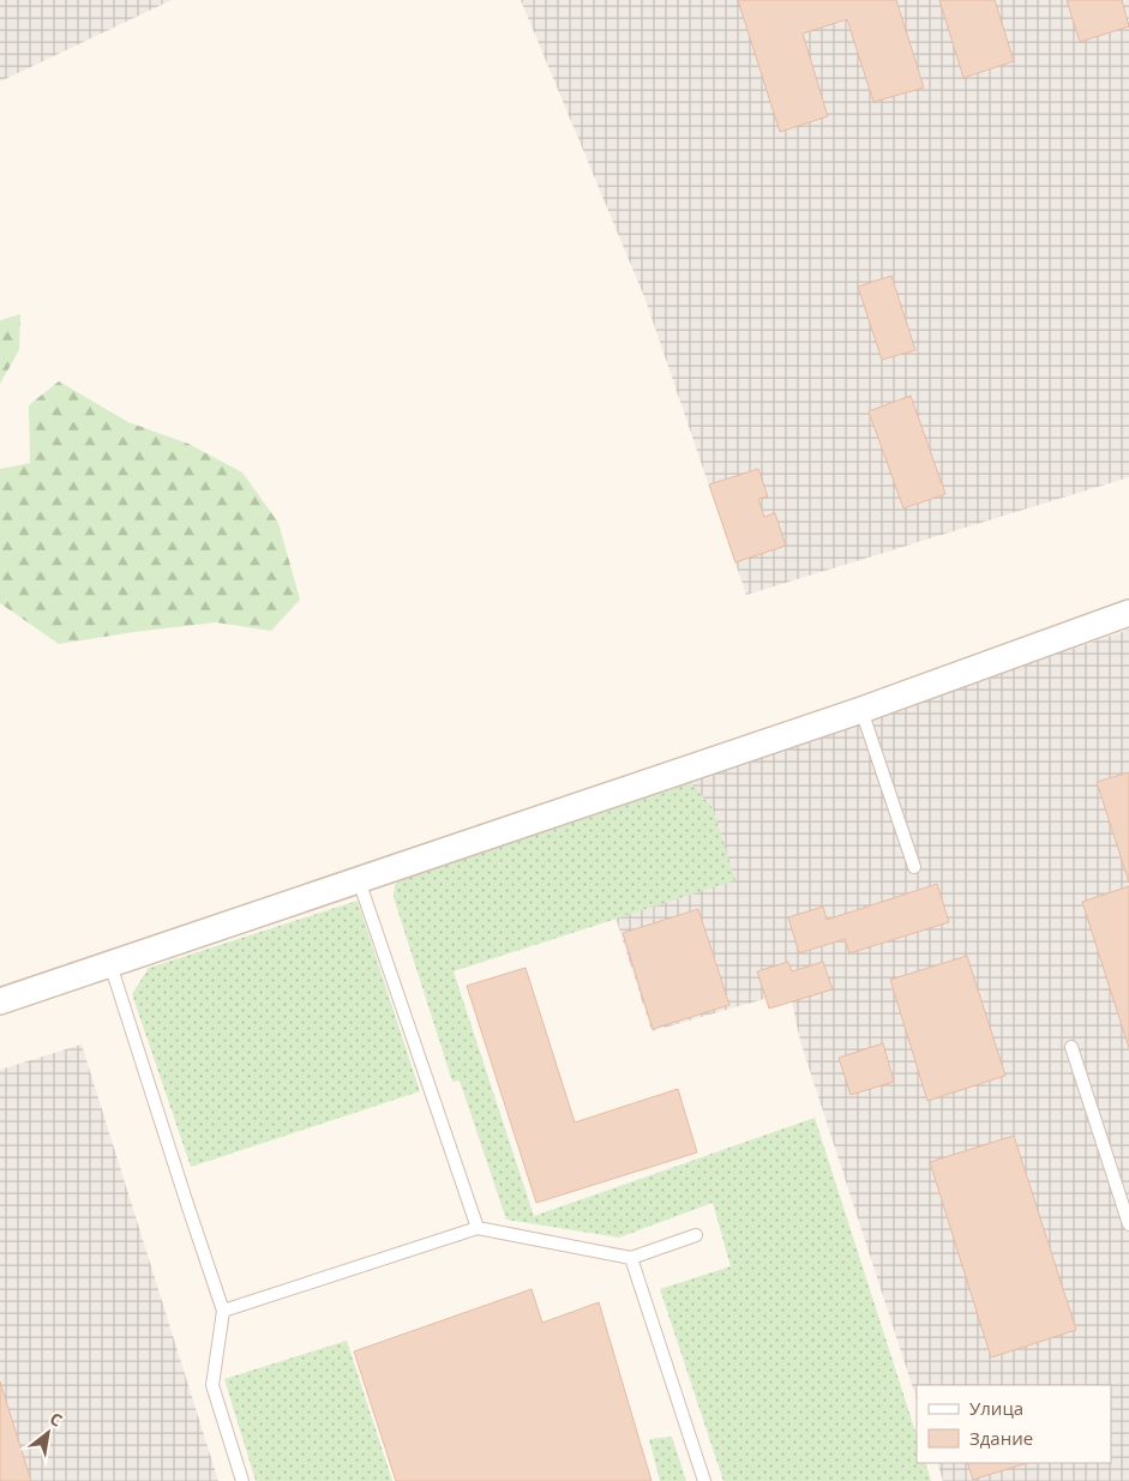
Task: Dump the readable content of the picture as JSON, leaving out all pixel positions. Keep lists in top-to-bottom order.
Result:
{
  "legend": ["Улица", "Здание"],
  "north": "top right"
}
